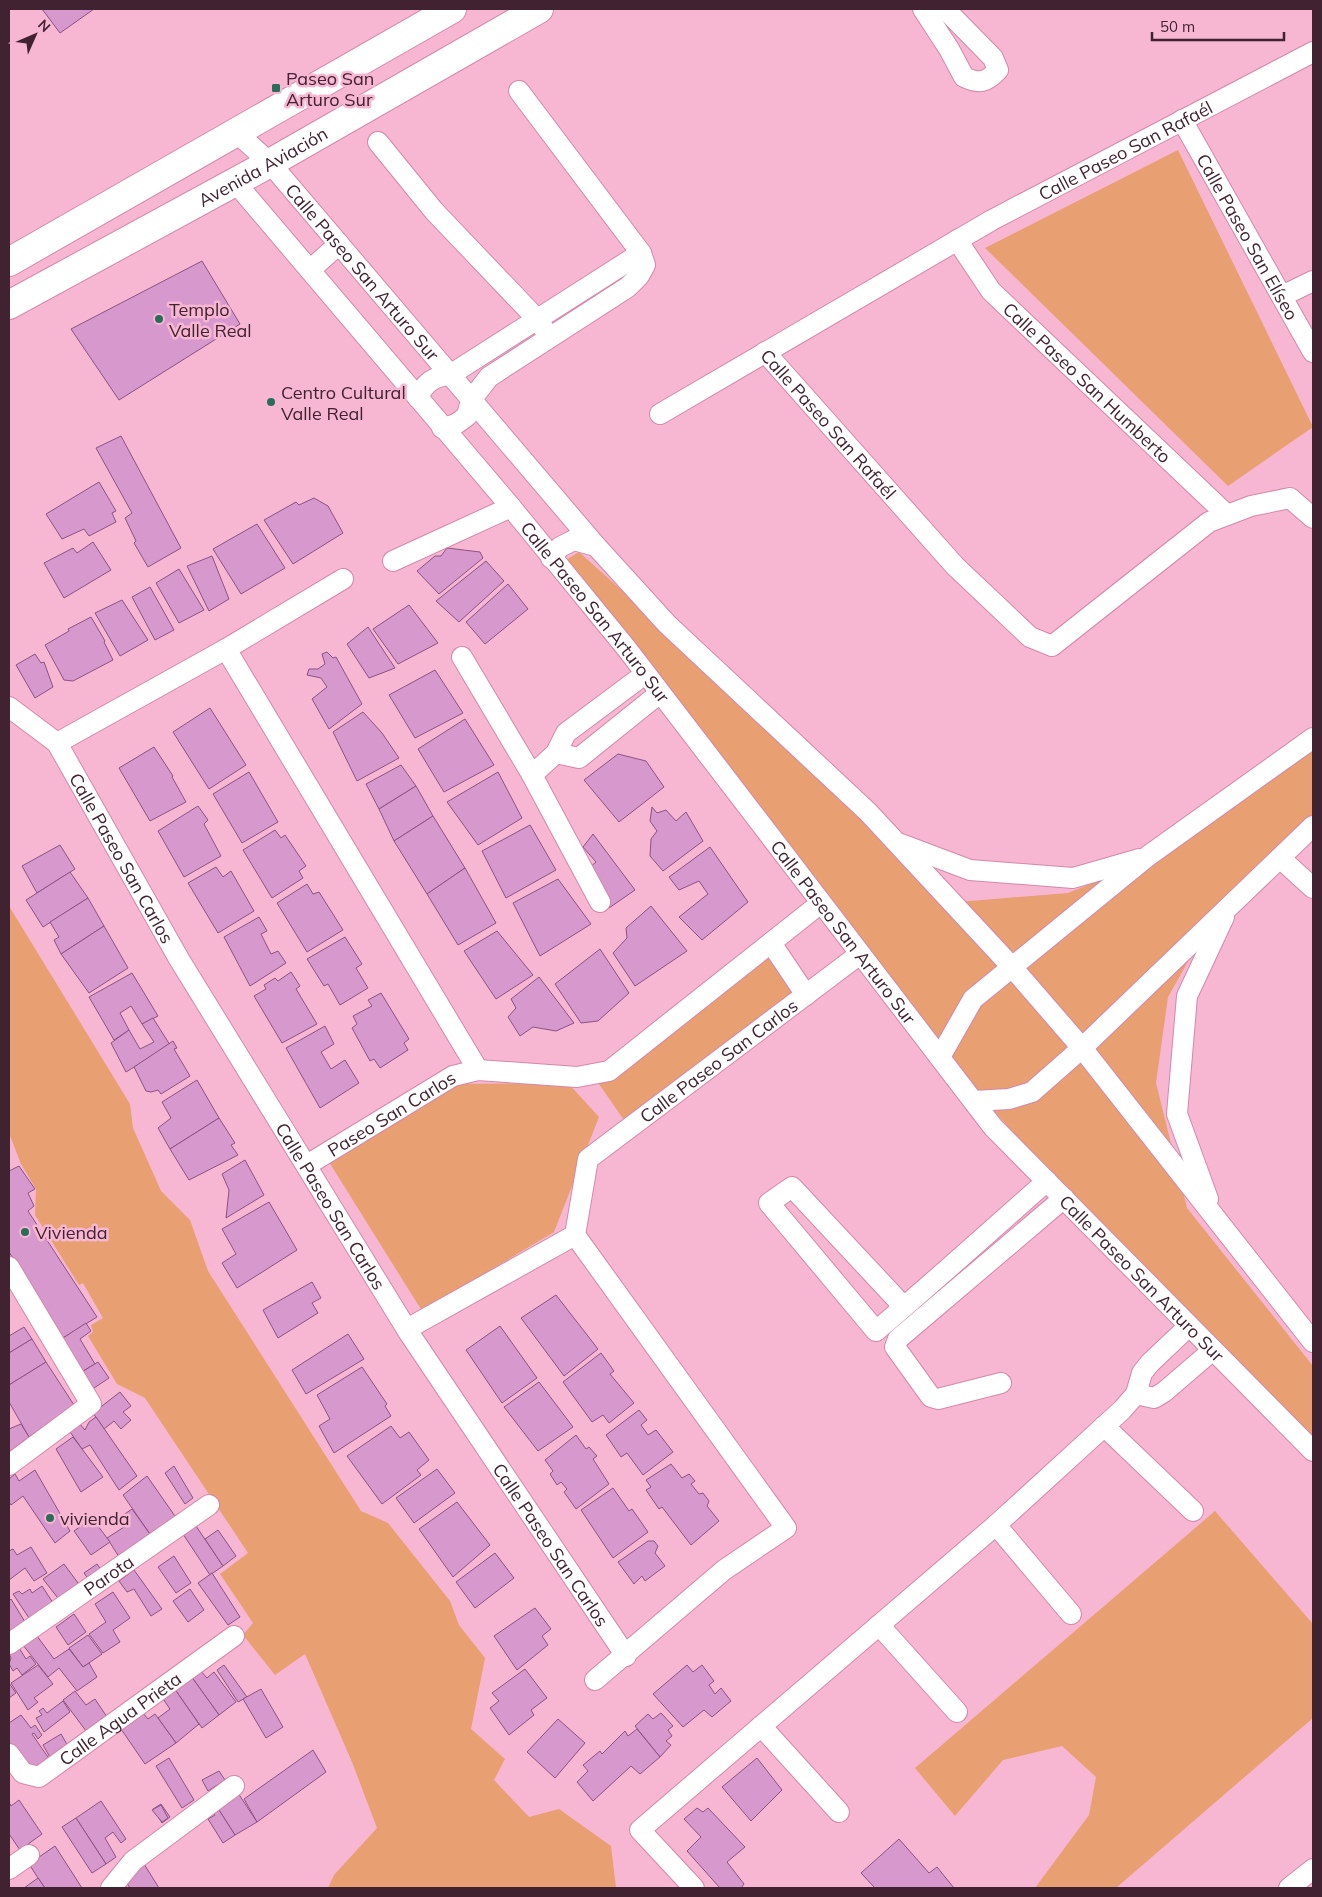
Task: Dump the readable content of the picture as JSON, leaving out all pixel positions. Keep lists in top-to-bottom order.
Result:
{
  "streets": {
    "main road": ["Avenida Aviación"],
    "street": [
      "Calle Paseo San Rafaél",
      "Calle Paseo San Elíseo",
      "Calle Paseo San Arturo Sur",
      "Calle Paseo San Humberto",
      "Calle Paseo San Carlos",
      "Paseo San Carlos",
      "Parota",
      "Calle Agua Prieta"
    ]
  },
  "crossings": [
    ["Calle Paseo San Rafaél", "Calle Paseo San Elíseo"],
    ["Calle Paseo San Rafaél", "Calle Paseo San Humberto"],
    ["Avenida Aviación", "Calle Paseo San Arturo Sur"],
    ["Calle Paseo San Arturo Sur", "Calle Paseo San Carlos"],
    ["Calle Paseo San Carlos", "Paseo San Carlos"]
  ],
  "places": {
    "transit": ["Paseo San Arturo Sur"],
    "other": [
      "Templo Valle Real",
      "Centro Cultural Valle Real",
      "Vivienda",
      "vivienda"
    ]
  },
  "scale_bar": "50 m",
  "north": "top right"
}
